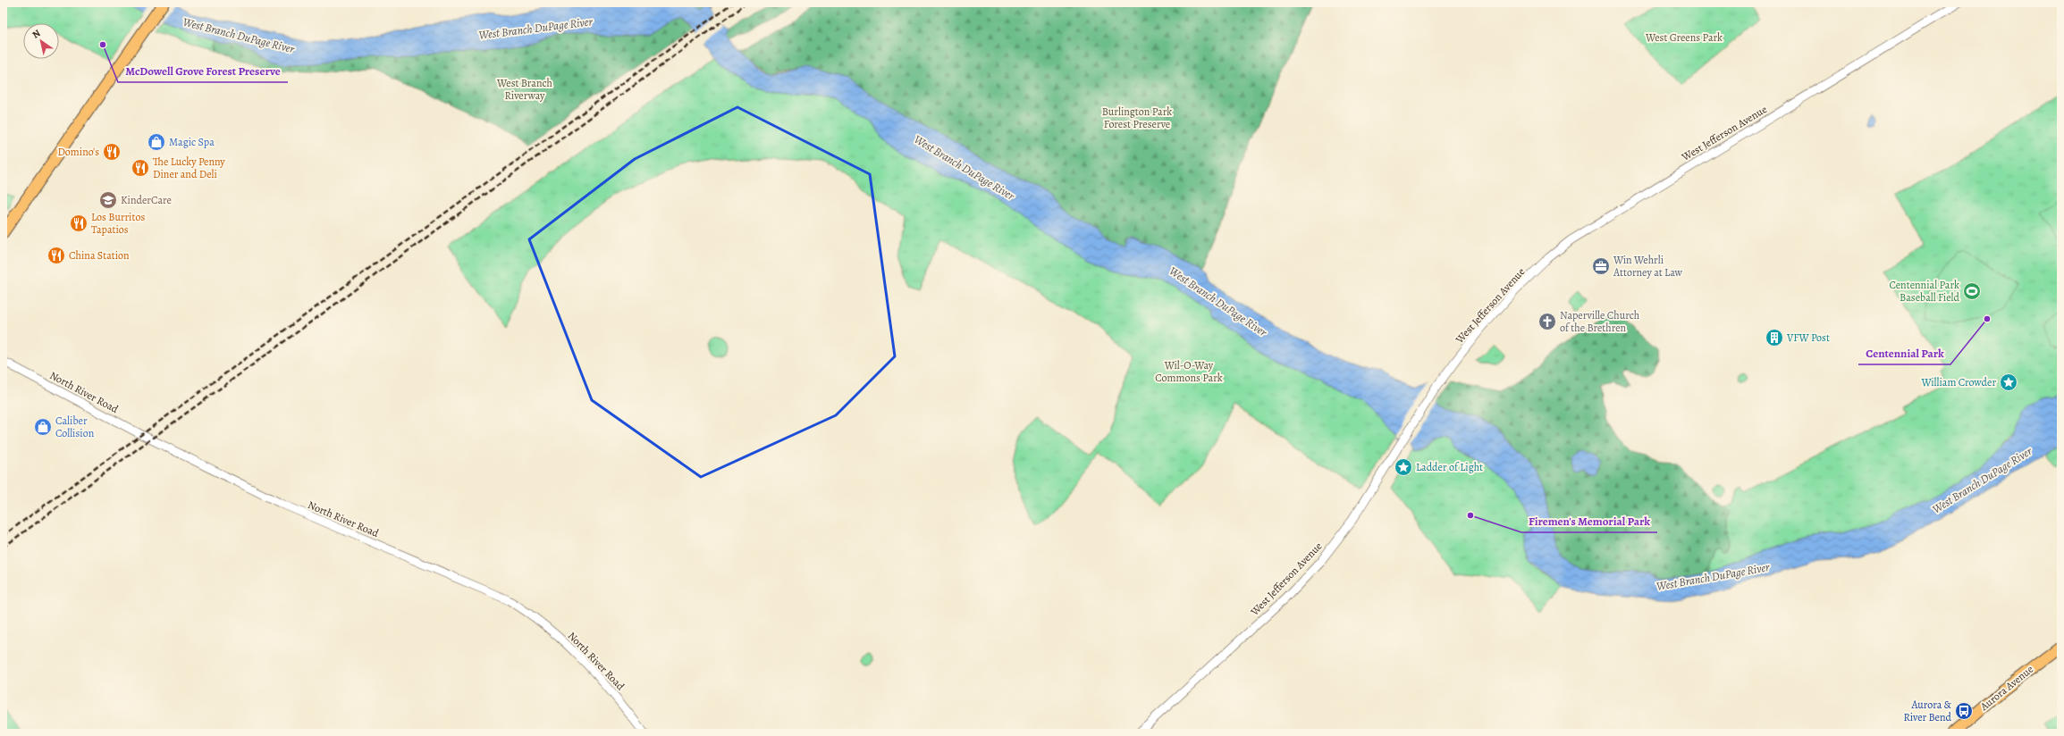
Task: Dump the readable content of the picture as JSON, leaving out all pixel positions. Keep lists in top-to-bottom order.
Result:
{
  "streets": {
    "main road": ["Aurora Avenue"],
    "street": ["West Jefferson Avenue", "North River Road"]
  },
  "water": ["West Branch DuPage River"],
  "parks": [
    "West Greens Park",
    "West Branch Riverway",
    "Burlington Park Forest Preserve",
    "Wil-O-Way Commons Park"
  ],
  "places": {
    "other": ["McDowell Grove Forest Preserve", "Centennial Park", "Firemen's Memorial Park"],
    "shop": ["Magic Spa", "Caliber Collision"],
    "restaurant": [
      "Domino's",
      "The Lucky Penny Diner and Deli",
      "Los Burritos Tapatios",
      "China Station"
    ],
    "school or university": ["KinderCare"],
    "office": ["Win Wehrli Attorney at Law"],
    "sports": ["Centennial Park Baseball Field"],
    "church": ["Naperville Church of the Brethren"],
    "building": ["VFW Post"],
    "place": ["William Crowder", "Ladder of Light"],
    "bus stop": ["Aurora & River Bend"]
  },
  "north": "top left"
}
